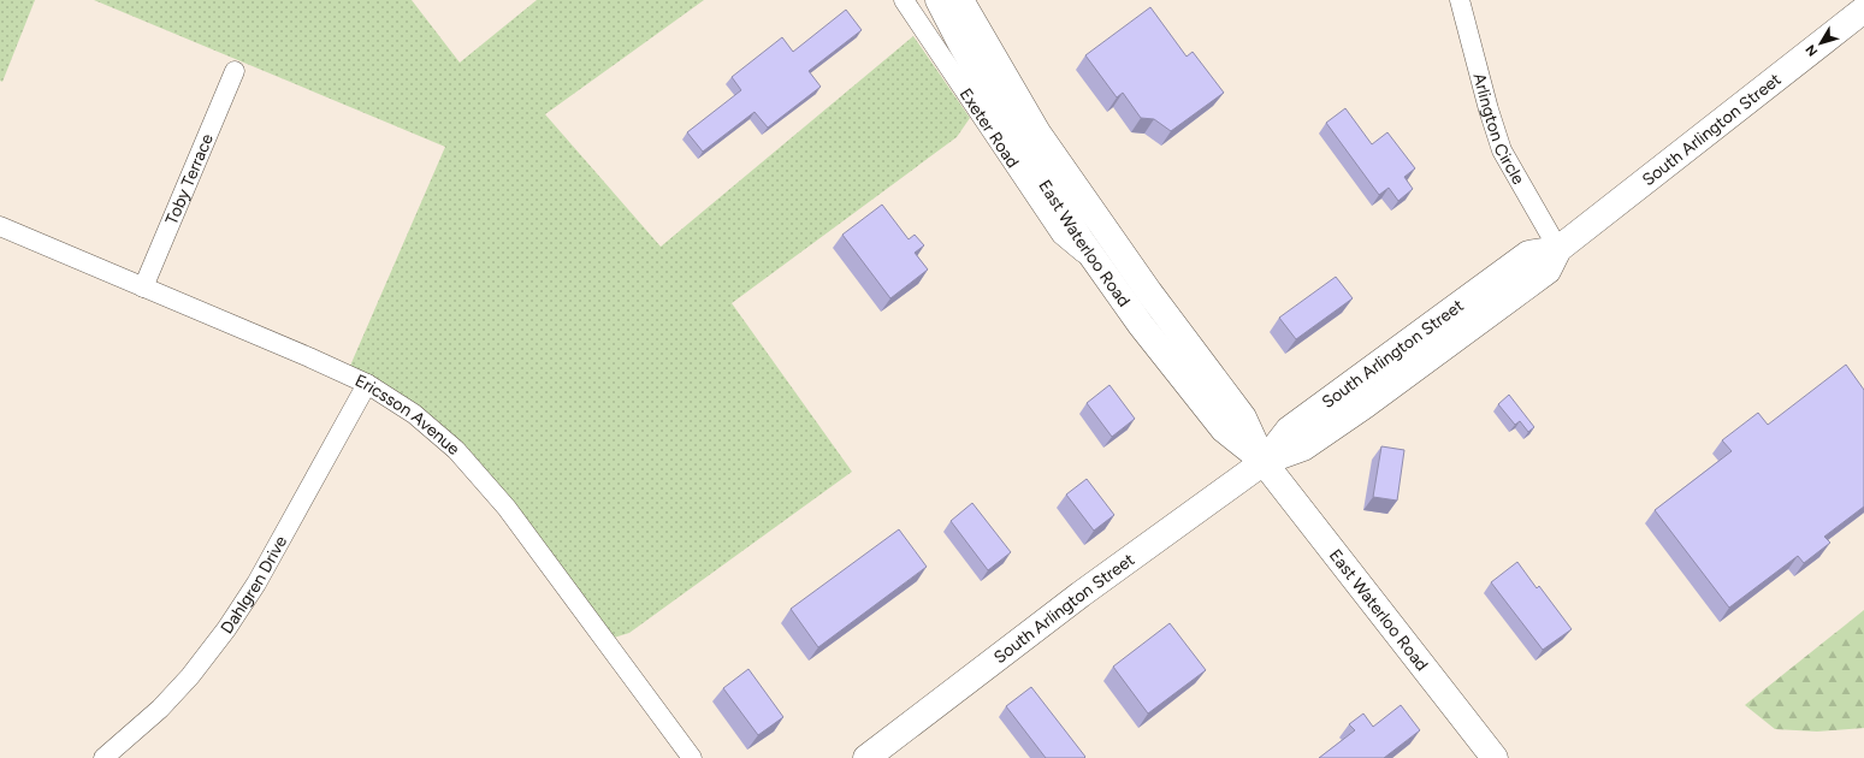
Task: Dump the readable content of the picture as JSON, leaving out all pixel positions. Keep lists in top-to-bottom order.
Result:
{
  "streets": {
    "main road": ["South Arlington Street", "East Waterloo Road"],
    "street": [
      "Arlington Circle",
      "Exeter Road",
      "Toby Terrace",
      "Ericsson Avenue",
      "Dahlgren Drive"
    ]
  },
  "crossings": [
    ["Arlington Circle", "South Arlington Street"],
    ["Exeter Road", "East Waterloo Road"],
    ["South Arlington Street", "East Waterloo Road"],
    ["Toby Terrace", "Ericsson Avenue"],
    ["Ericsson Avenue", "Dahlgren Drive"]
  ],
  "north": "bottom left"
}
